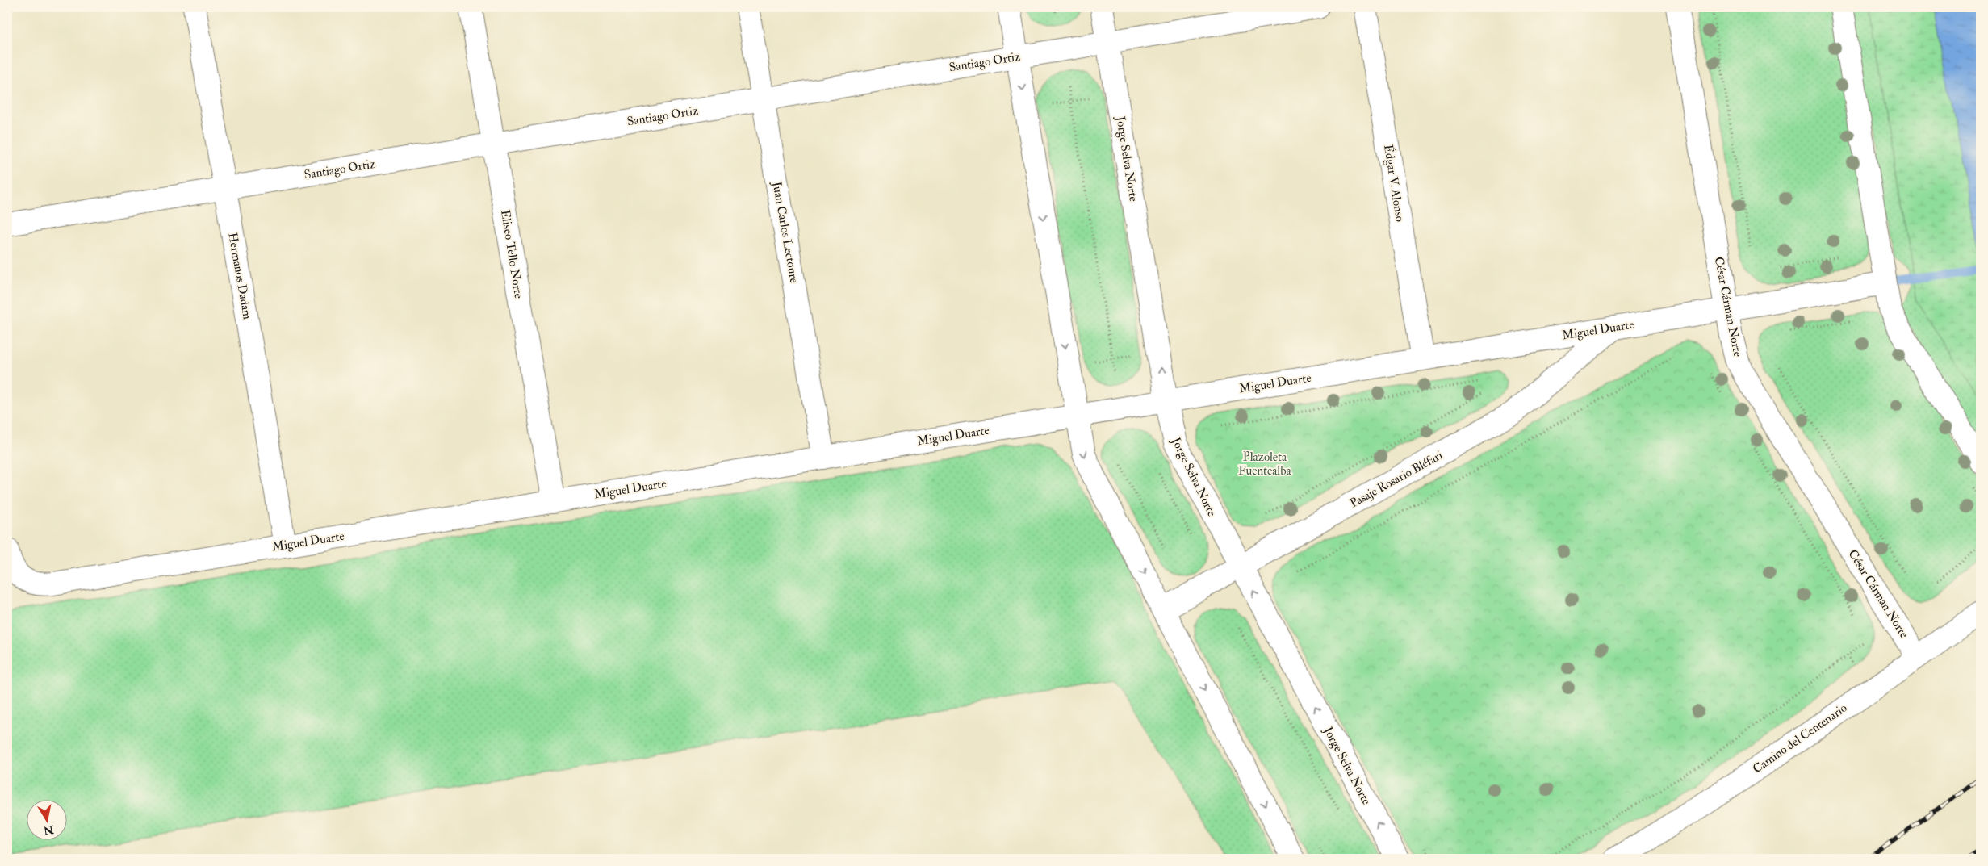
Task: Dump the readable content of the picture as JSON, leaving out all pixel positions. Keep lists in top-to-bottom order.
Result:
{
  "streets": {
    "street": [
      "Santiago Ortiz",
      "Jorge Selva Norte",
      "Édgar V. Alonso",
      "Juan Carlos Lectoure",
      "Eliseo Tello Norte",
      "Hermanos Dadam",
      "César Cárman Norte",
      "Miguel Duarte",
      "Pasaje Rosario Bléfari",
      "Camino del Centenario"
    ]
  },
  "crossings": [
    ["Santiago Ortiz", "Jorge Selva Norte"],
    ["Santiago Ortiz", "Juan Carlos Lectoure"],
    ["Santiago Ortiz", "Eliseo Tello Norte"],
    ["Santiago Ortiz", "Hermanos Dadam"],
    ["Jorge Selva Norte", "Miguel Duarte"],
    ["Jorge Selva Norte", "Pasaje Rosario Bléfari"],
    ["Édgar V. Alonso", "Miguel Duarte"],
    ["Juan Carlos Lectoure", "Miguel Duarte"],
    ["Eliseo Tello Norte", "Miguel Duarte"],
    ["Hermanos Dadam", "Miguel Duarte"],
    ["César Cárman Norte", "Miguel Duarte"],
    ["César Cárman Norte", "Camino del Centenario"],
    ["Miguel Duarte", "Pasaje Rosario Bléfari"]
  ],
  "parks": ["Plazoleta Fuentealba"],
  "north": "bottom"
}
